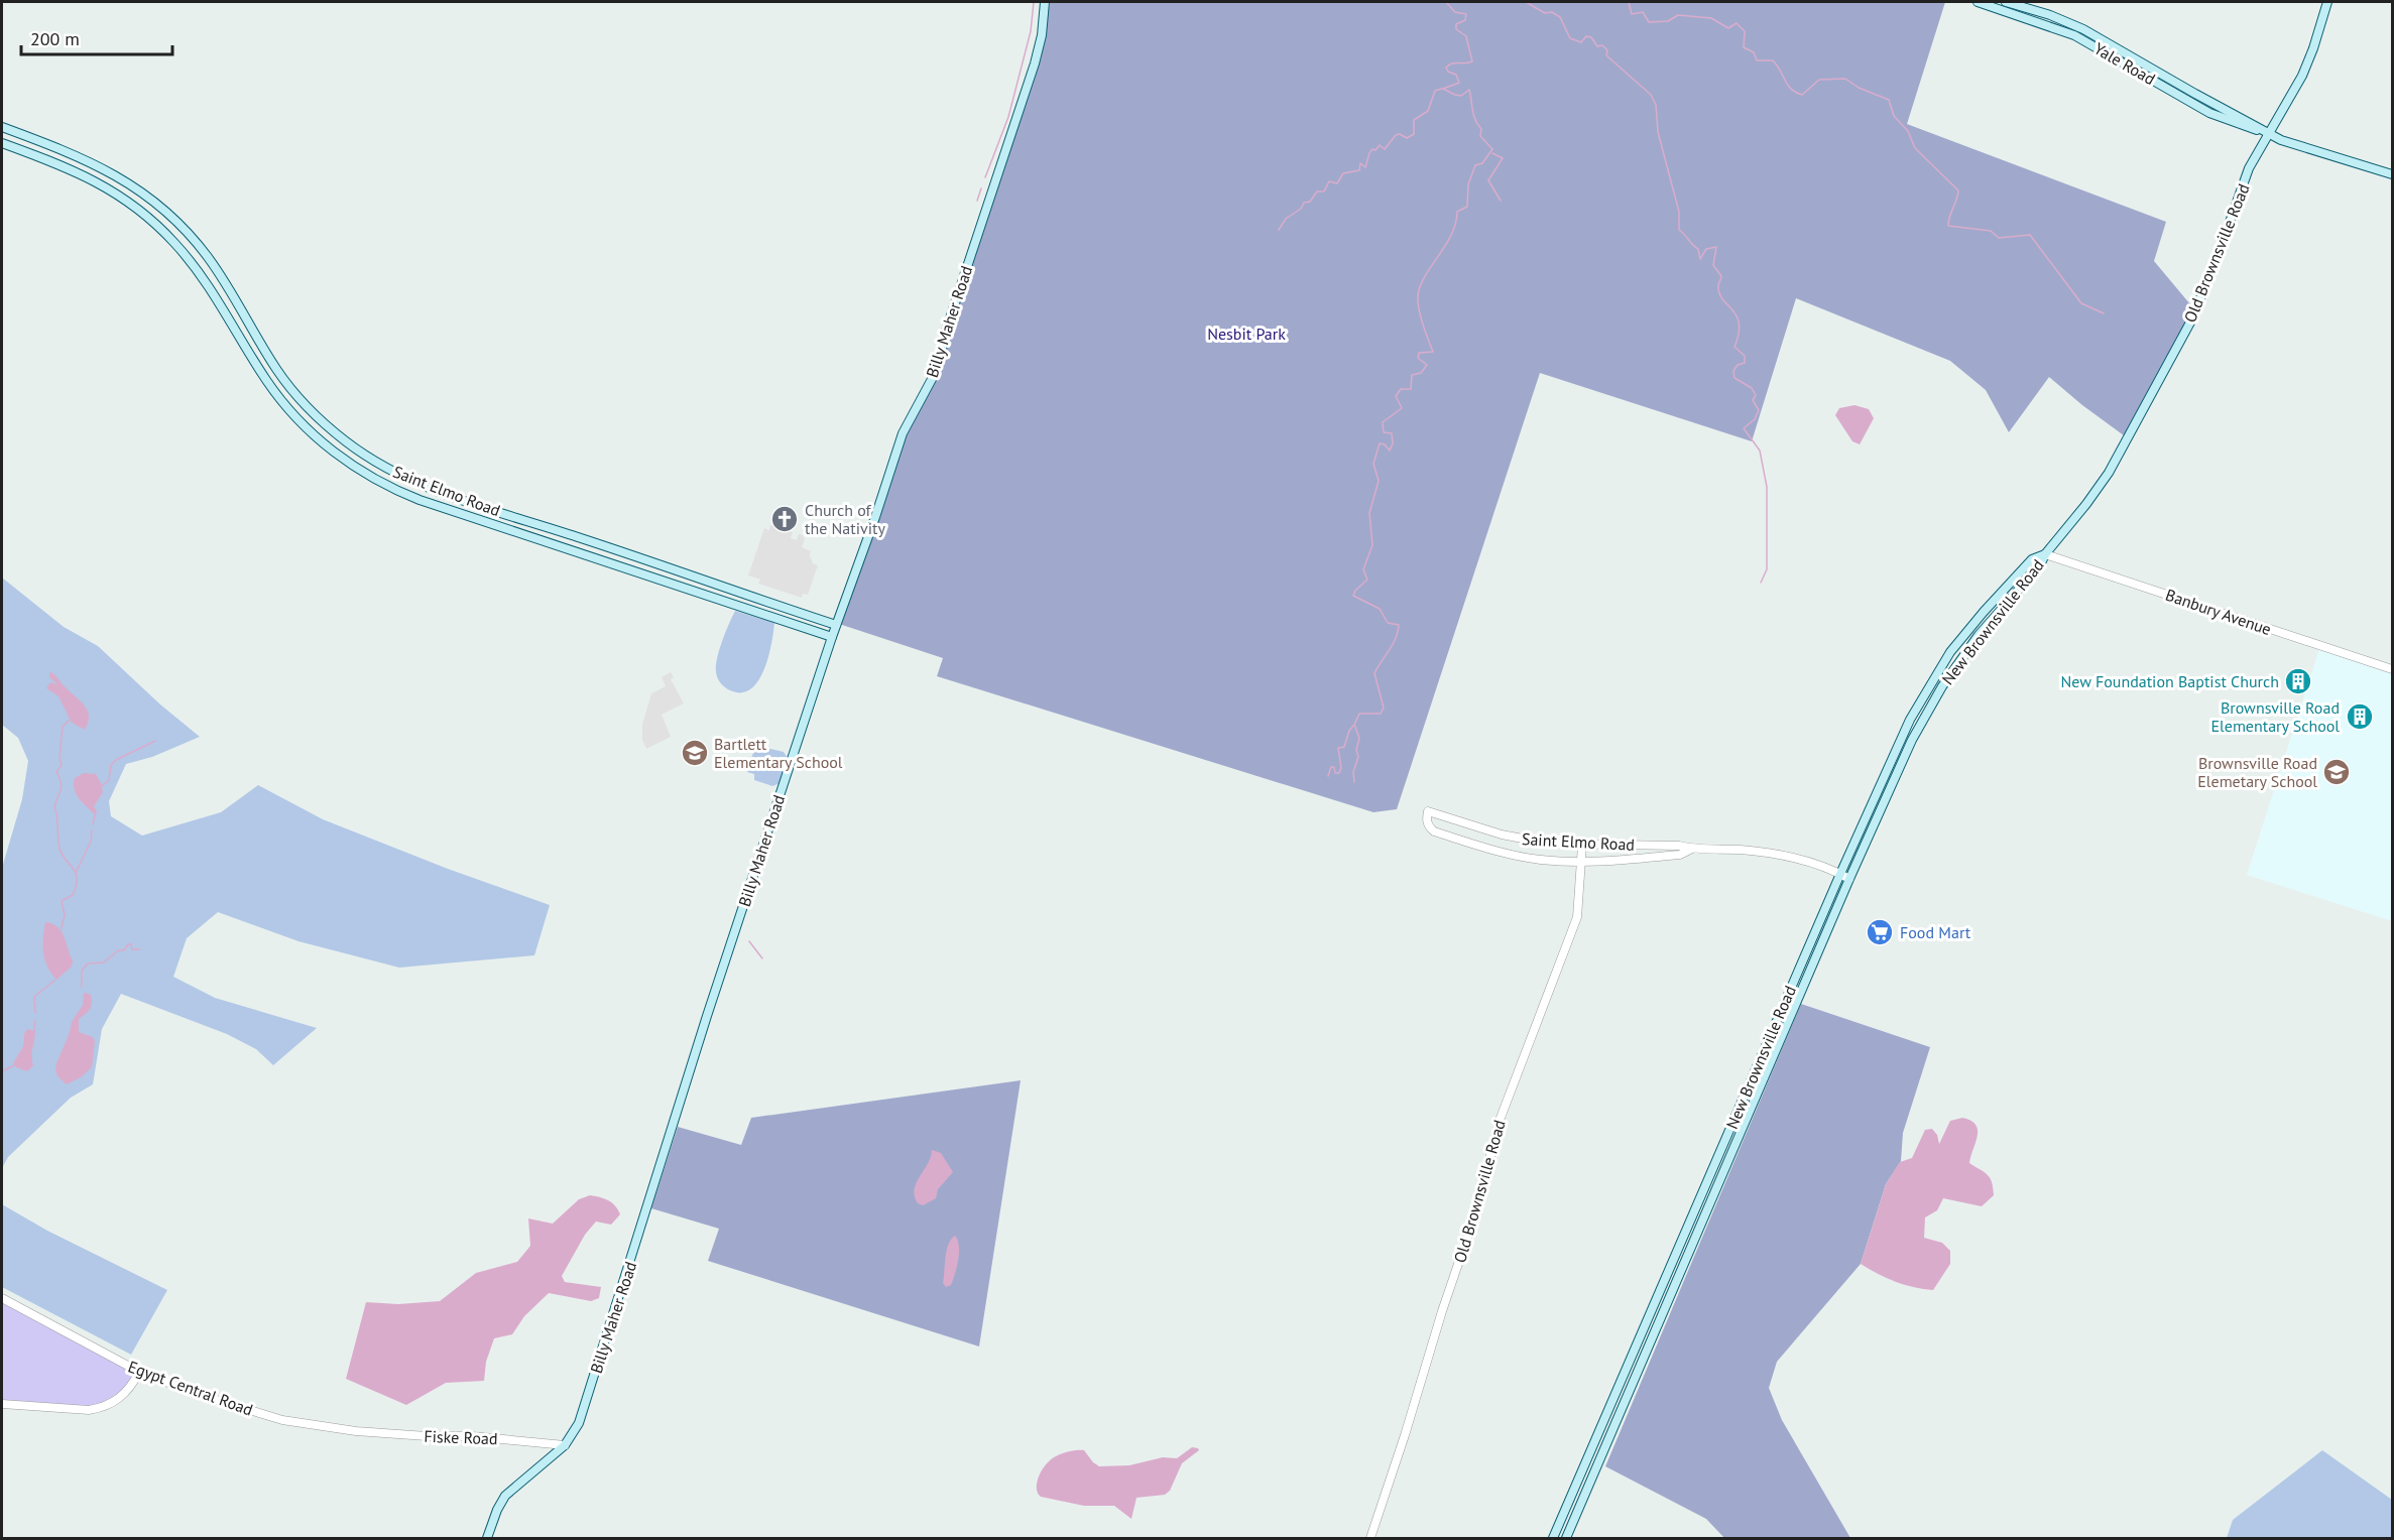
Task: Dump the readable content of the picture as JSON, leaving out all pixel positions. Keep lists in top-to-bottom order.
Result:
{
  "streets": {
    "main road": [
      "Yale Road",
      "Old Brownsville Road",
      "Billy Maher Road",
      "Saint Elmo Road",
      "New Brownsville Road"
    ],
    "street": ["Banbury Avenue", "Egypt Central Road", "Fiske Road"]
  },
  "crossings": [
    ["Yale Road", "Old Brownsville Road"],
    ["Old Brownsville Road", "Saint Elmo Road"],
    ["Old Brownsville Road", "Banbury Avenue"],
    ["Old Brownsville Road", "New Brownsville Road"],
    ["Billy Maher Road", "Saint Elmo Road"],
    ["Billy Maher Road", "Fiske Road"],
    ["Saint Elmo Road", "New Brownsville Road"],
    ["Banbury Avenue", "New Brownsville Road"],
    ["Egypt Central Road", "Fiske Road"]
  ],
  "parks": ["Nesbit Park"],
  "places": {
    "church": ["Church of the Nativity"],
    "building": ["New Foundation Baptist Church", "Brownsville Road Elementary School"],
    "school or university": ["Bartlett Elementary School", "Brownsville Road Elemetary School"],
    "supermarket": ["Food Mart"]
  },
  "scale_bar": "200 m"
}
